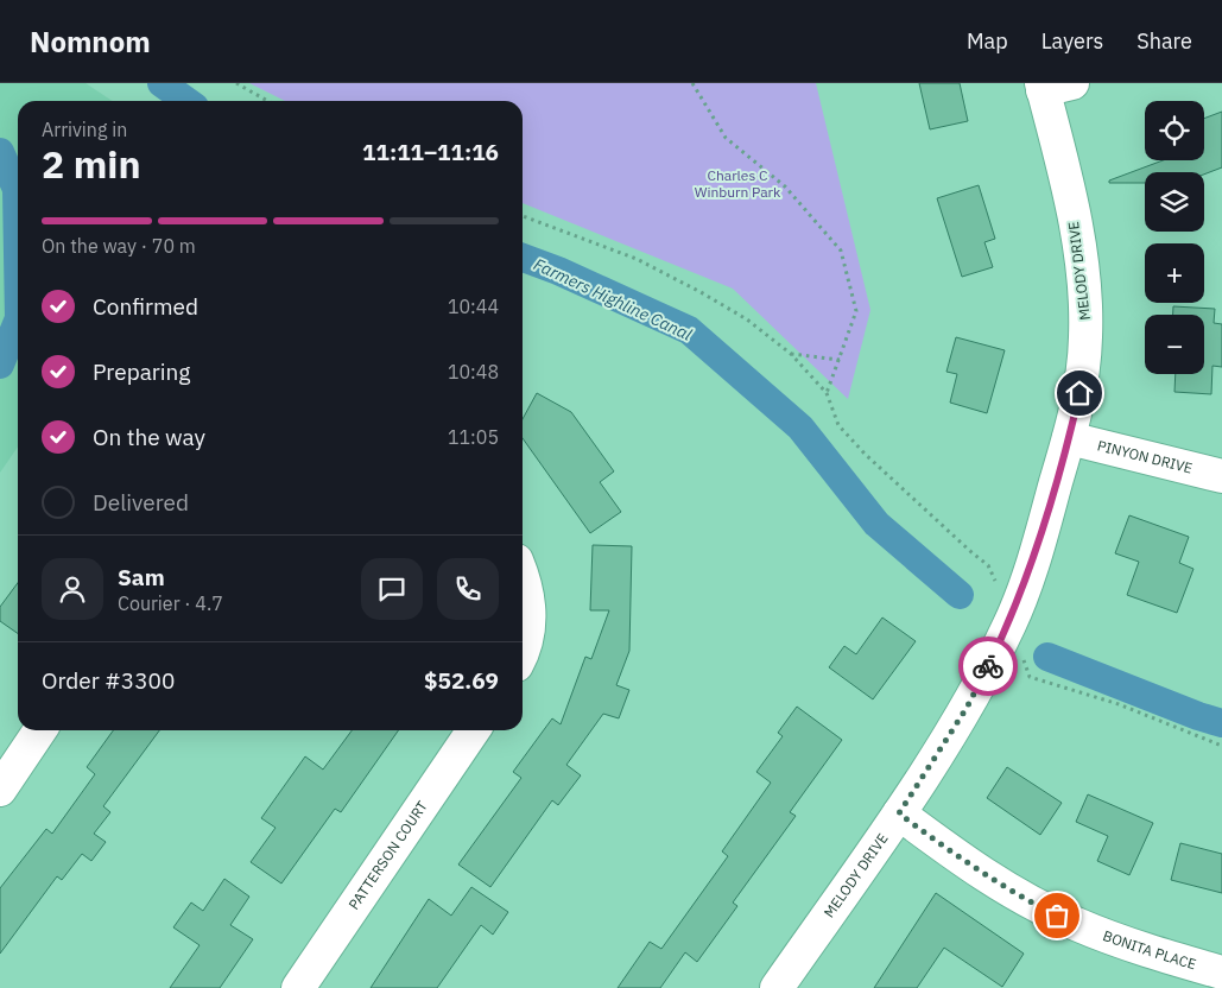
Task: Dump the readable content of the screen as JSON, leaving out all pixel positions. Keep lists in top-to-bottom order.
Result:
{
  "streets": {
    "street": [
      "MELODY DRIVE",
      "PINYON DRIVE",
      "PATTERSON COURT",
      "BONITA PLACE"
    ]
  },
  "crossings": [
    ["MELODY DRIVE", "PINYON DRIVE"],
    ["MELODY DRIVE", "BONITA PLACE"]
  ],
  "water": ["Farmers Highline Canal"],
  "parks": ["Charles C Winburn Park"],
  "page": {
    "header": "Nomnom",
    "nav": ["Map", "Layers", "Share"],
    "map_buttons": ["+", "−"],
    "heading": ["2 min", "Arriving in", "11:11–11:16"],
    "panel": [
      "Sam",
      "Courier · 4.7",
      "Order #3300",
      "$52.69"
    ],
    "bar": "On the way · 70 m",
    "list": [
      ["Confirmed", "10:44"],
      ["Preparing", "10:48"],
      ["On the way", "11:05"],
      "Delivered"
    ]
  }
}
